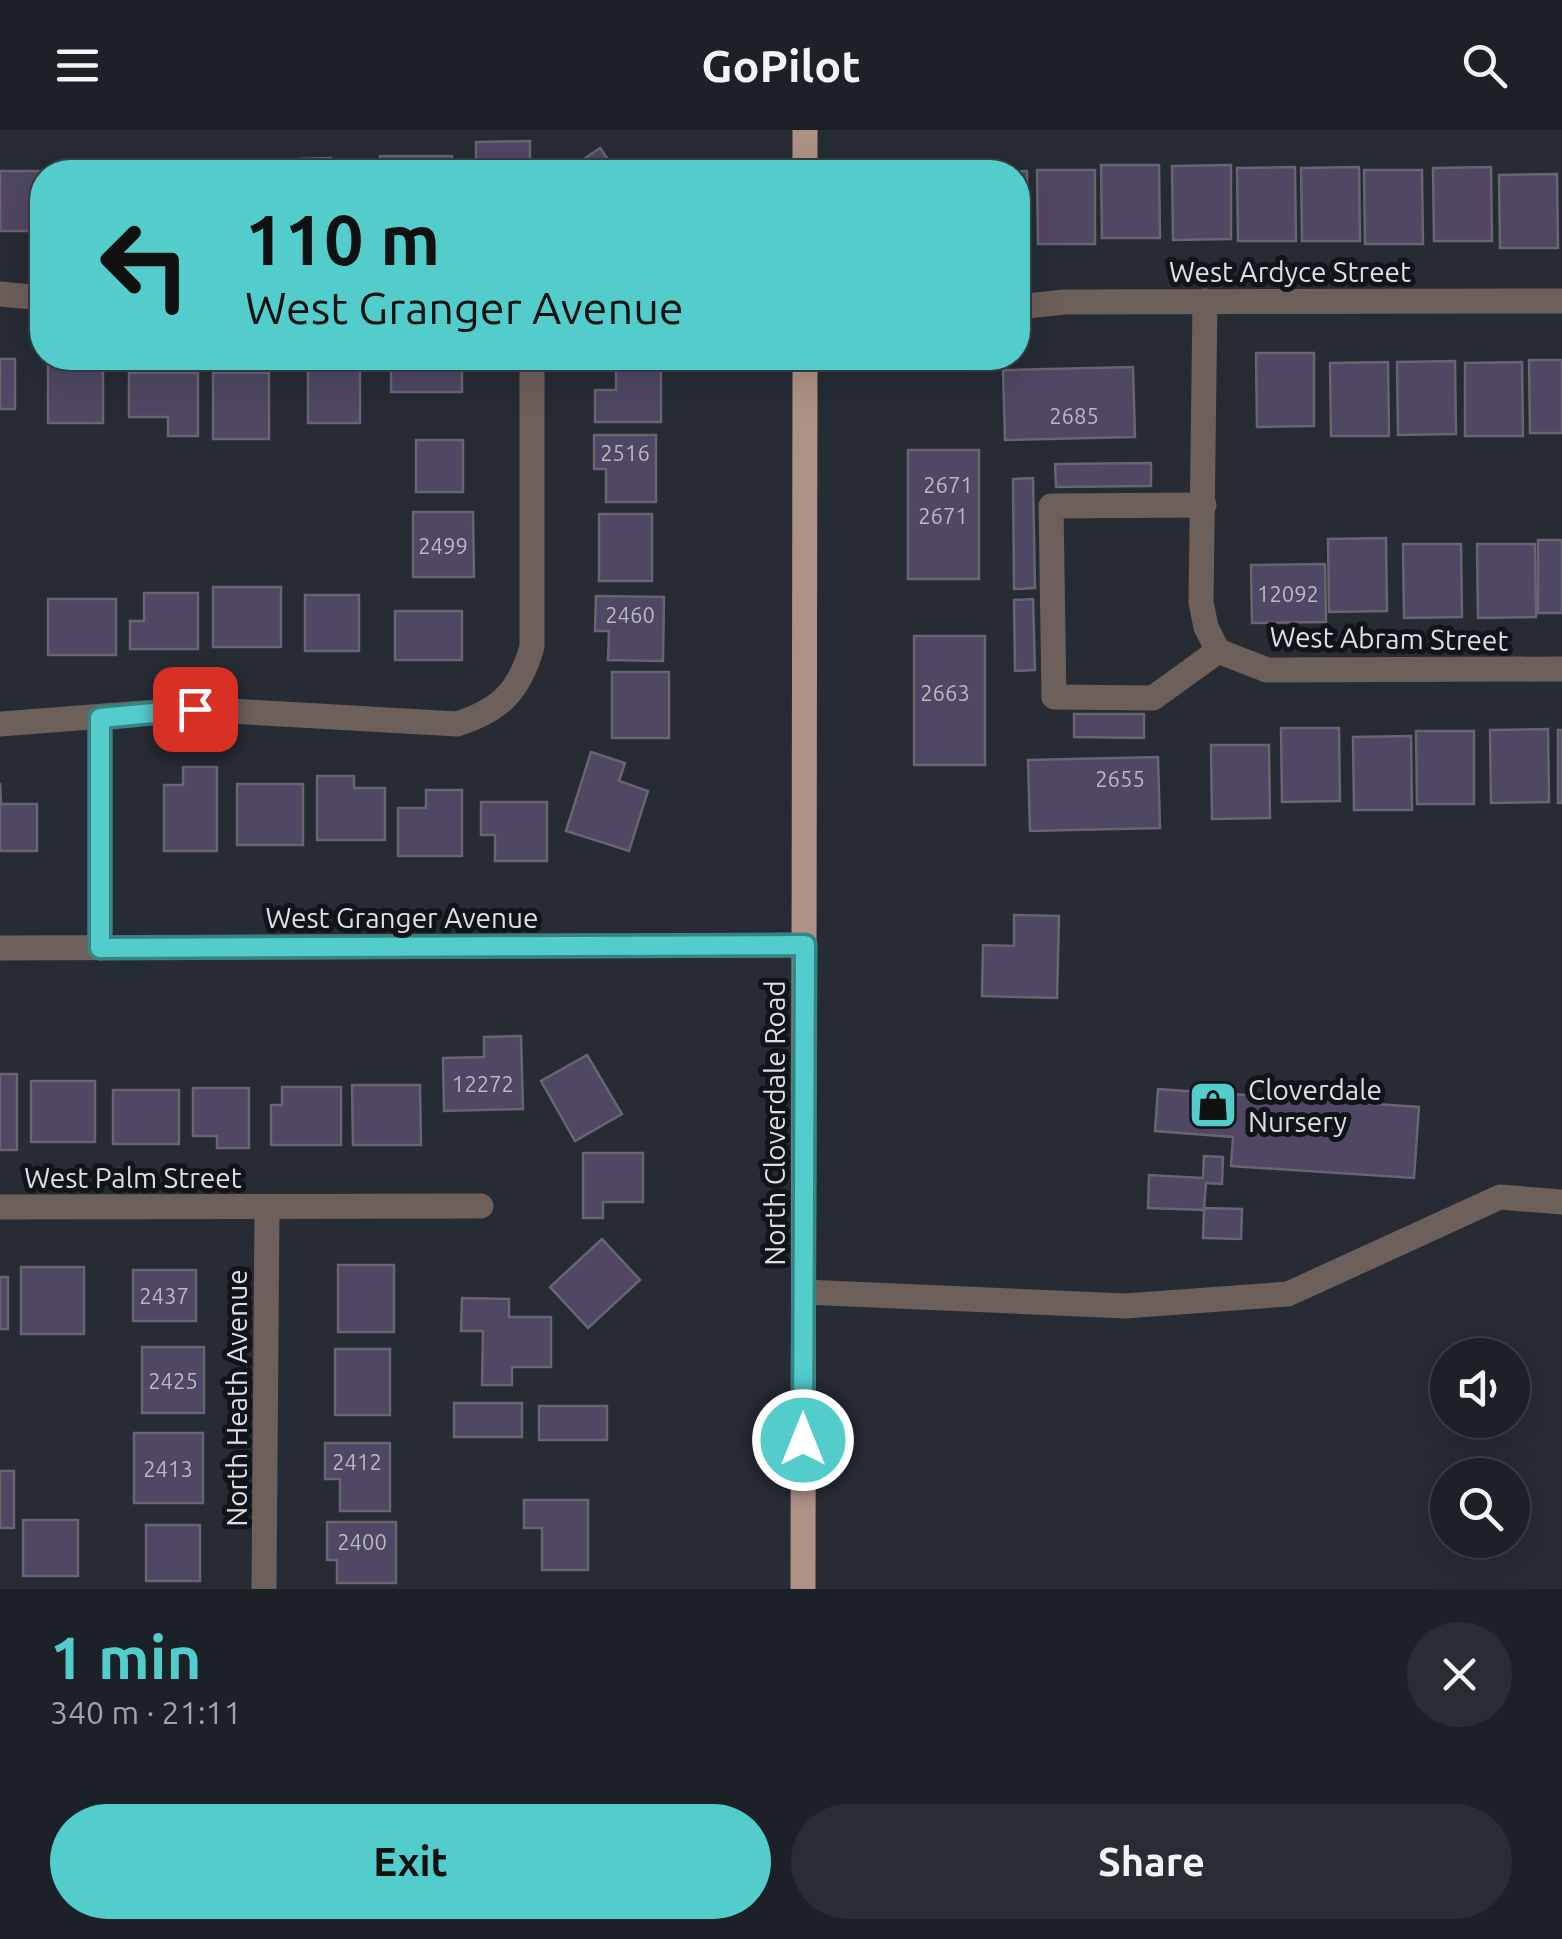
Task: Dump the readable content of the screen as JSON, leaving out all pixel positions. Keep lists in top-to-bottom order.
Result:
{
  "streets": {
    "main road": ["North Cloverdale Road"],
    "street": [
      "West Ardyce Street",
      "West Abram Street",
      "West Granger Avenue",
      "West Palm Street",
      "North Heath Avenue"
    ]
  },
  "crossings": [
    ["West Granger Avenue", "North Cloverdale Road"],
    ["West Palm Street", "North Heath Avenue"]
  ],
  "places": {
    "shop": ["Cloverdale Nursery"]
  },
  "house_numbers": [
    "2685",
    "2516",
    "2671",
    "2671",
    "2499",
    "12092",
    "2460",
    "2663",
    "2655",
    "12272",
    "2437",
    "2425",
    "2412",
    "2413",
    "2400"
  ],
  "page": {
    "header": "GoPilot",
    "turn": ["110 m", "West Granger Avenue"],
    "heading": ["1 min", "340 m · 21:11"],
    "buttons": ["Exit", "Share"]
  }
}
